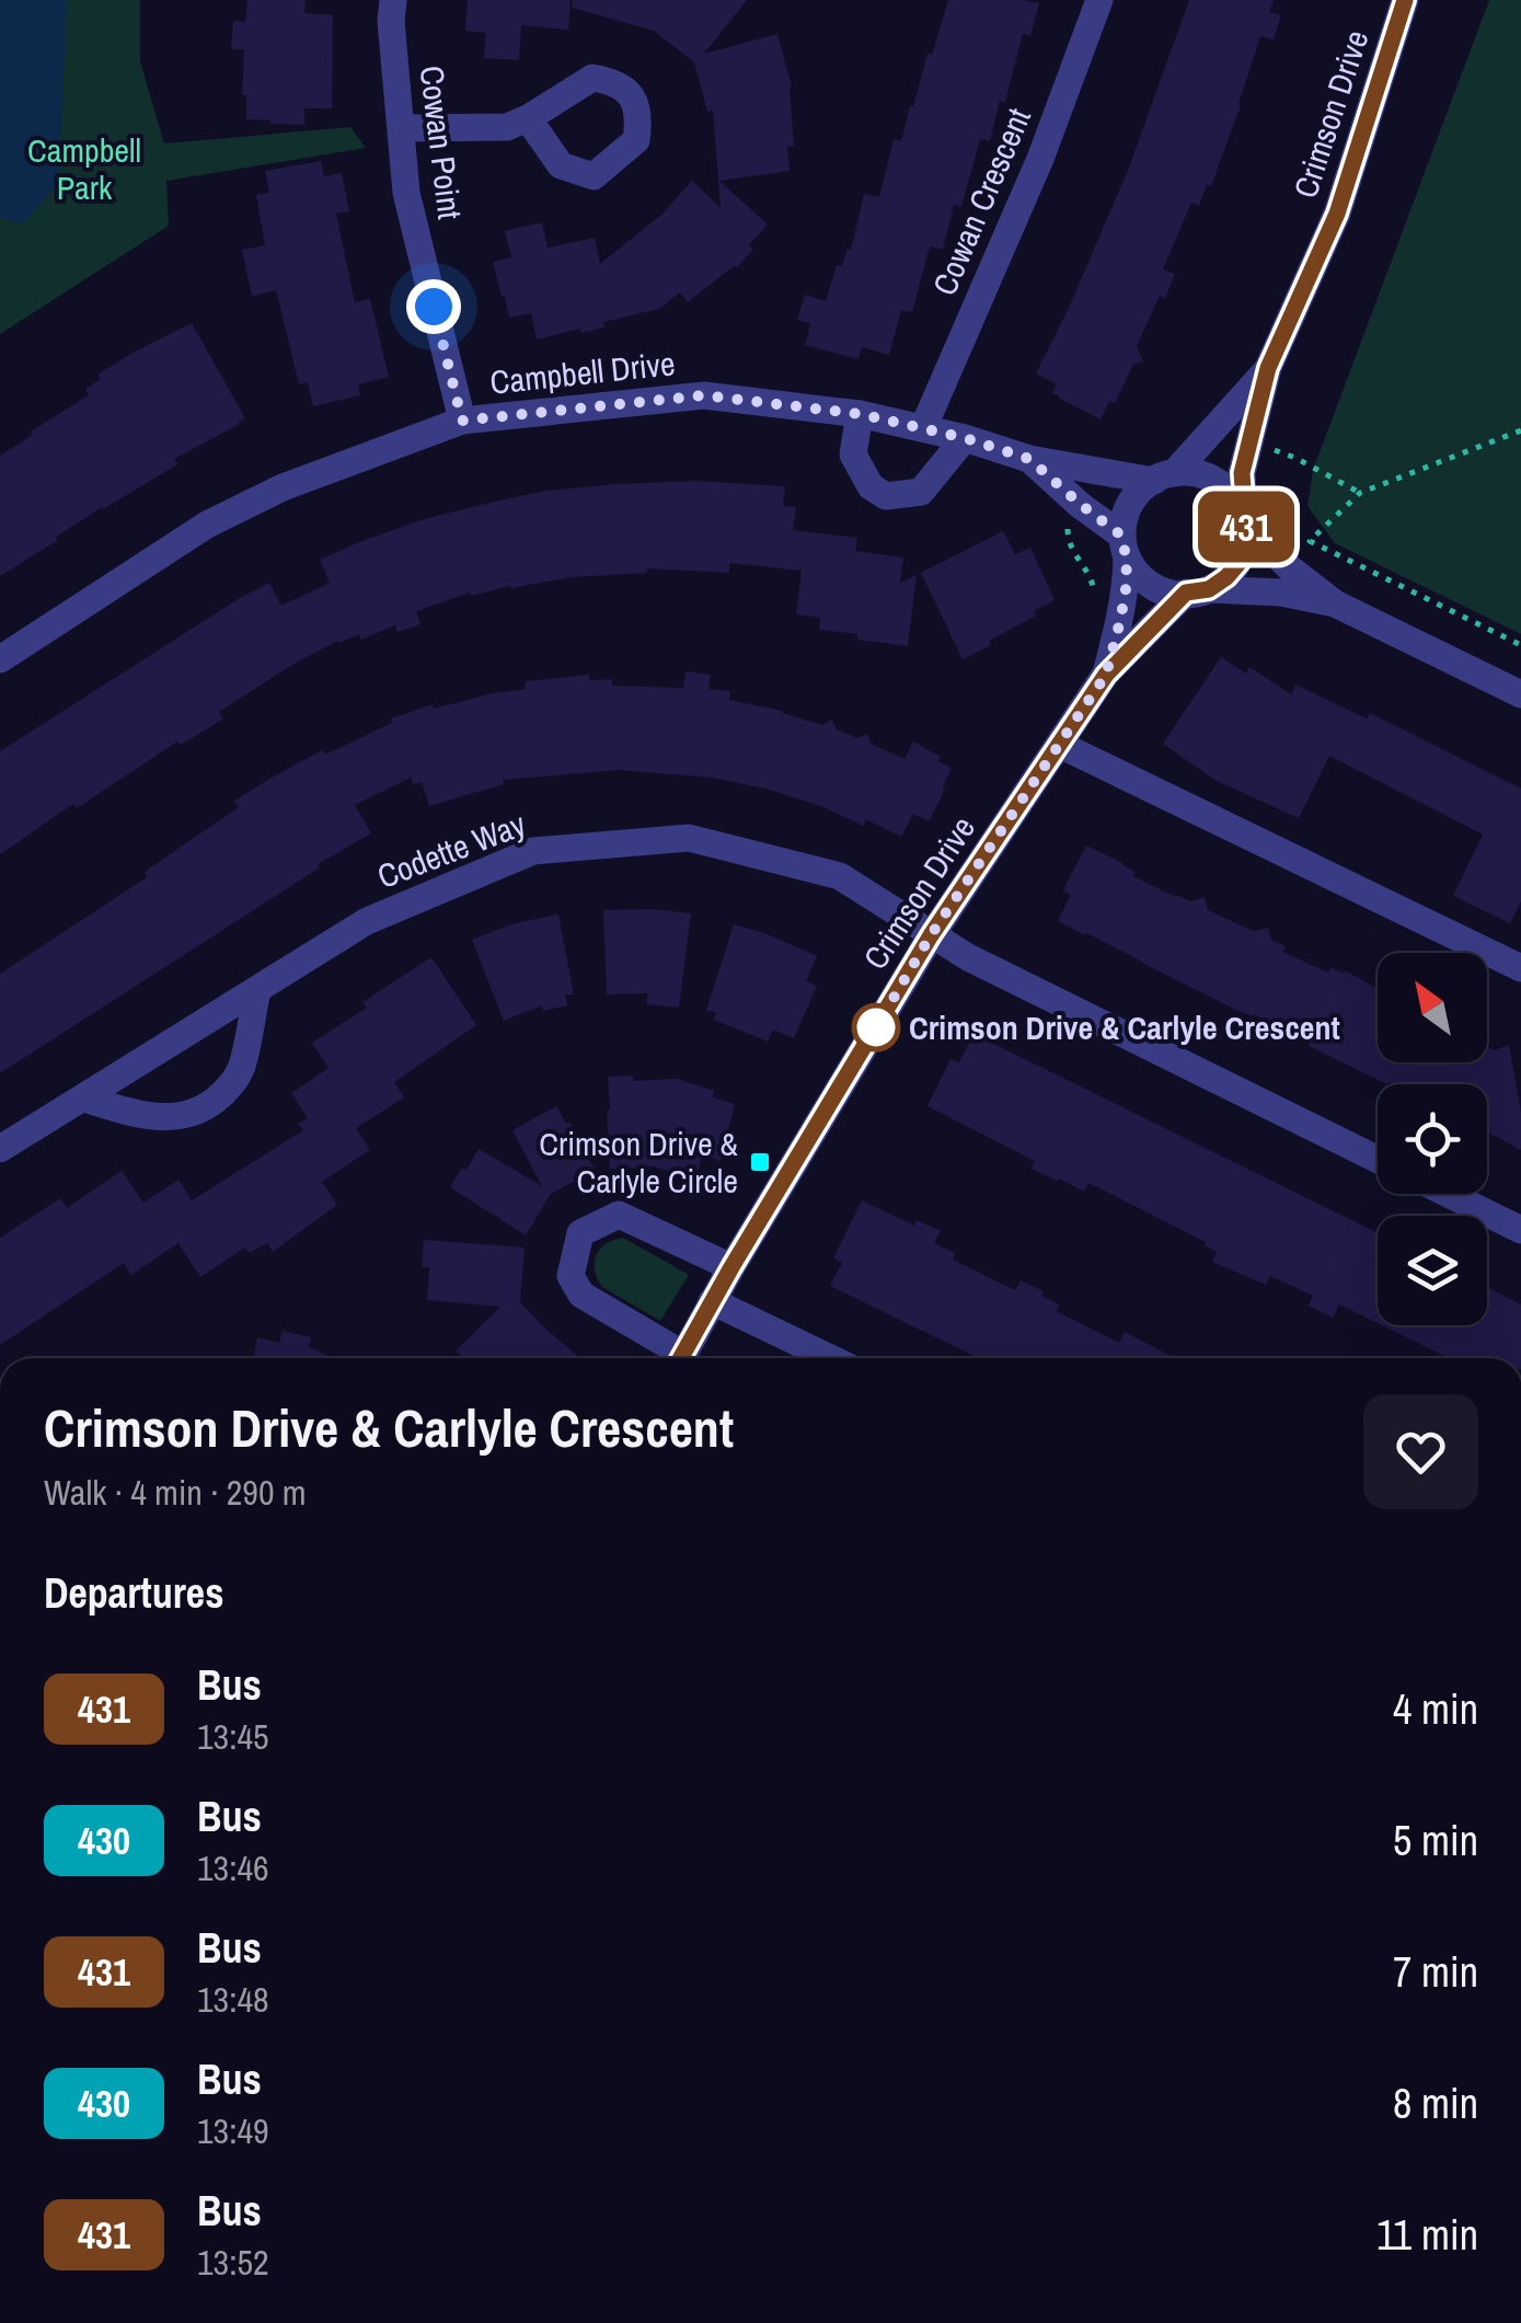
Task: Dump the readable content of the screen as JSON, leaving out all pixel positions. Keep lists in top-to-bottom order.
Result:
{
  "streets": {
    "street": [
      "Crimson Drive",
      "Cowan Point",
      "Cowan Crescent",
      "Campbell Drive",
      "Codette Way"
    ]
  },
  "crossings": [
    ["Crimson Drive", "Campbell Drive"],
    ["Crimson Drive", "Codette Way"],
    ["Cowan Point", "Campbell Drive"],
    ["Cowan Crescent", "Campbell Drive"]
  ],
  "parks": ["Campbell Park"],
  "places": {
    "other": ["Crimson Drive & Carlyle Crescent"],
    "transit": ["Crimson Drive & Carlyle Circle"]
  },
  "lines": ["bus line 431"],
  "north": "top left",
  "page": {
    "on_map": "431",
    "heading": [
      ["Crimson Drive & Carlyle Crescent", "Walk · 4 min · 290 m"],
      "Departures"
    ],
    "list": [
      {
        "mark": "431",
        "name": "Bus",
        "note": "13:45",
        "value": "4 min"
      },
      {
        "mark": "430",
        "name": "Bus",
        "note": "13:46",
        "value": "5 min"
      },
      {
        "mark": "431",
        "name": "Bus",
        "note": "13:48",
        "value": "7 min"
      },
      {
        "mark": "430",
        "name": "Bus",
        "note": "13:49",
        "value": "8 min"
      },
      {
        "mark": "431",
        "name": "Bus",
        "note": "13:52",
        "value": "11 min"
      }
    ]
  }
}
